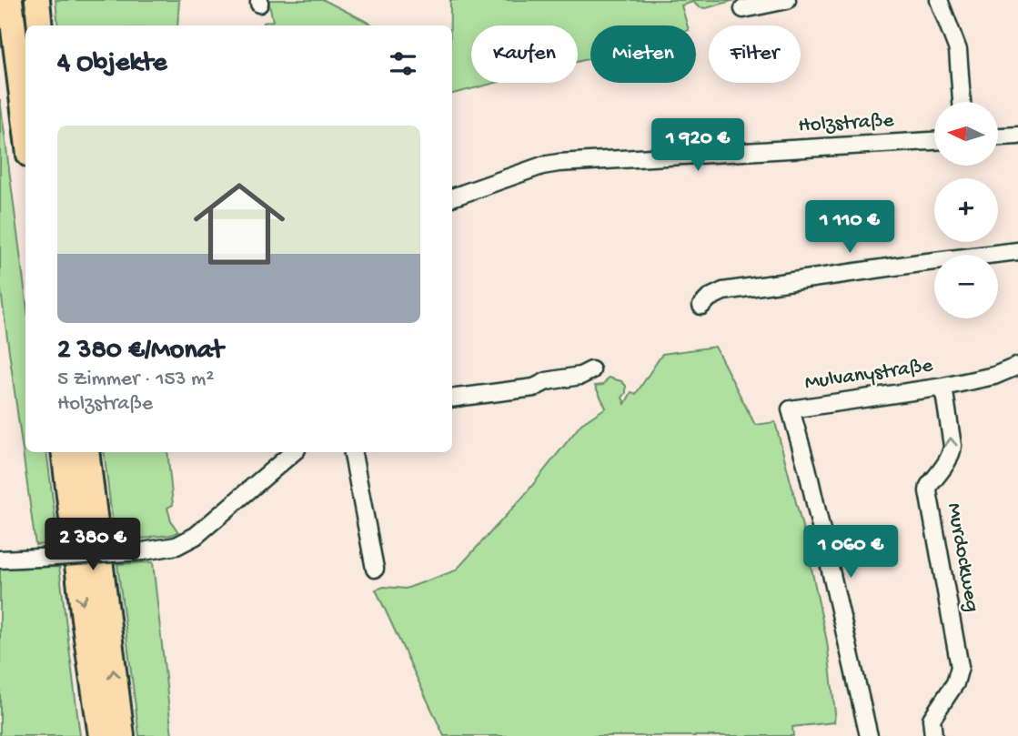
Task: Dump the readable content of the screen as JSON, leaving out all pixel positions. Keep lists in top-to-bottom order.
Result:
{
  "streets": {
    "street": ["Holzstraße", "Mulvanystraße", "Murdockweg"]
  },
  "crossings": [
    ["Mulvanystraße", "Murdockweg"]
  ],
  "one_way": ["Murdockweg"],
  "north": "left",
  "page": {
    "chip": ["Kaufen", "Mieten", "Filter"],
    "heading": "4 Objekte",
    "map_buttons": ["+", "−"],
    "list": [
      {
        "name": "2 380 €/Monat",
        "note": "5 Zimmer · 153 m² · Holzstraße"
      }
    ],
    "price": [
      "1 920 €",
      "1 110 €",
      "2 380 €",
      "1 060 €"
    ]
  }
}
